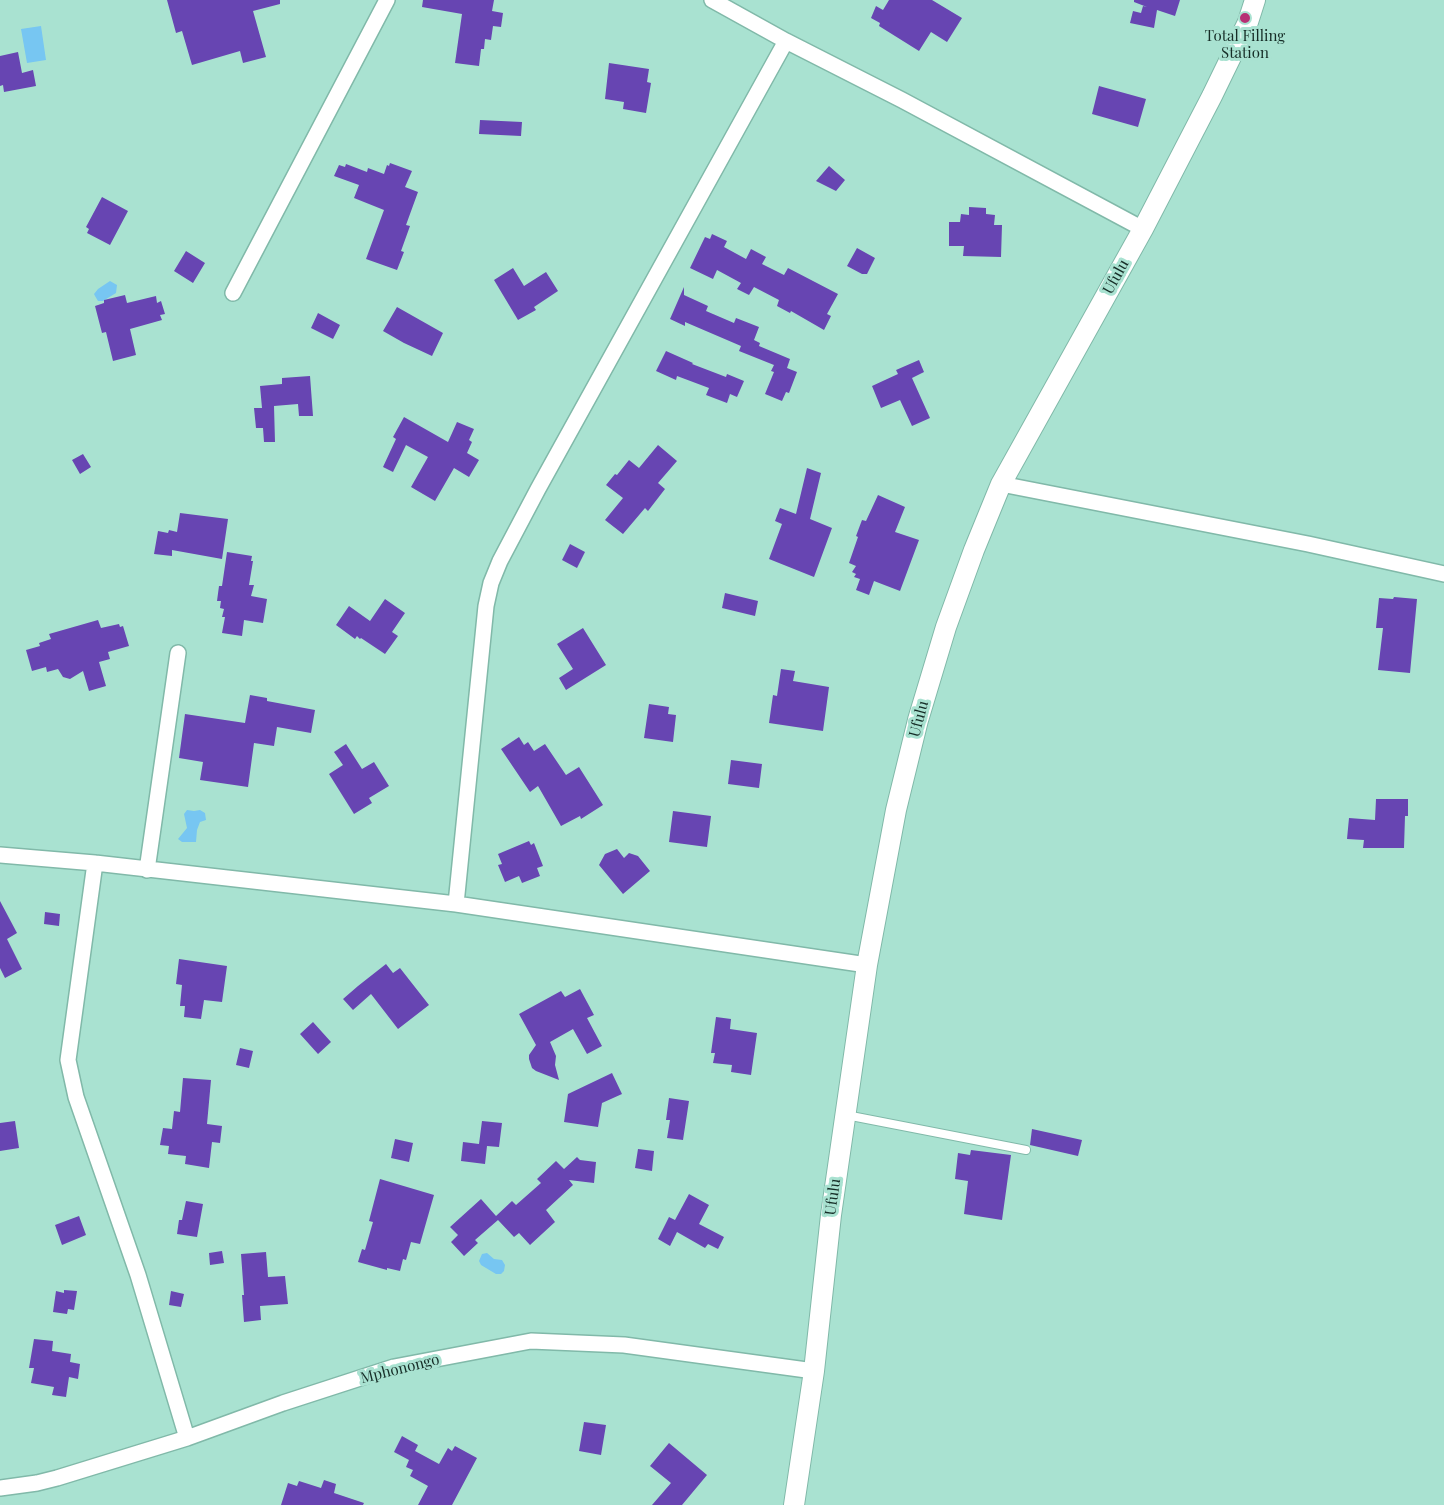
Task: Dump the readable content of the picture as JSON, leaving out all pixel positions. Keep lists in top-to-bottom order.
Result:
{
  "streets": {
    "street": ["Ufulu", "Mphonongo"]
  },
  "crossings": [
    ["Ufulu", "Mphonongo"]
  ],
  "places": ["Total Filling Station"]
}
